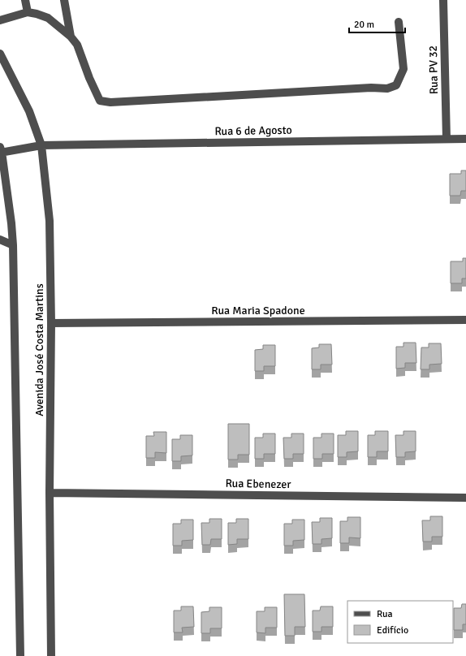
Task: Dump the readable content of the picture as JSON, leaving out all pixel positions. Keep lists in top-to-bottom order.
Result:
{
  "streets": {
    "street": [
      "Rua PV 32",
      "Rua 6 de Agosto",
      "Rua Maria Spadone",
      "Avenida José Costa Martins",
      "Rua Ebenezer"
    ]
  },
  "crossings": [
    ["Rua PV 32", "Rua 6 de Agosto"],
    ["Rua 6 de Agosto", "Avenida José Costa Martins"],
    ["Rua Maria Spadone", "Avenida José Costa Martins"],
    ["Avenida José Costa Martins", "Rua Ebenezer"]
  ],
  "legend": ["Rua", "Edifício"],
  "scale_bar": "20 m"
}
